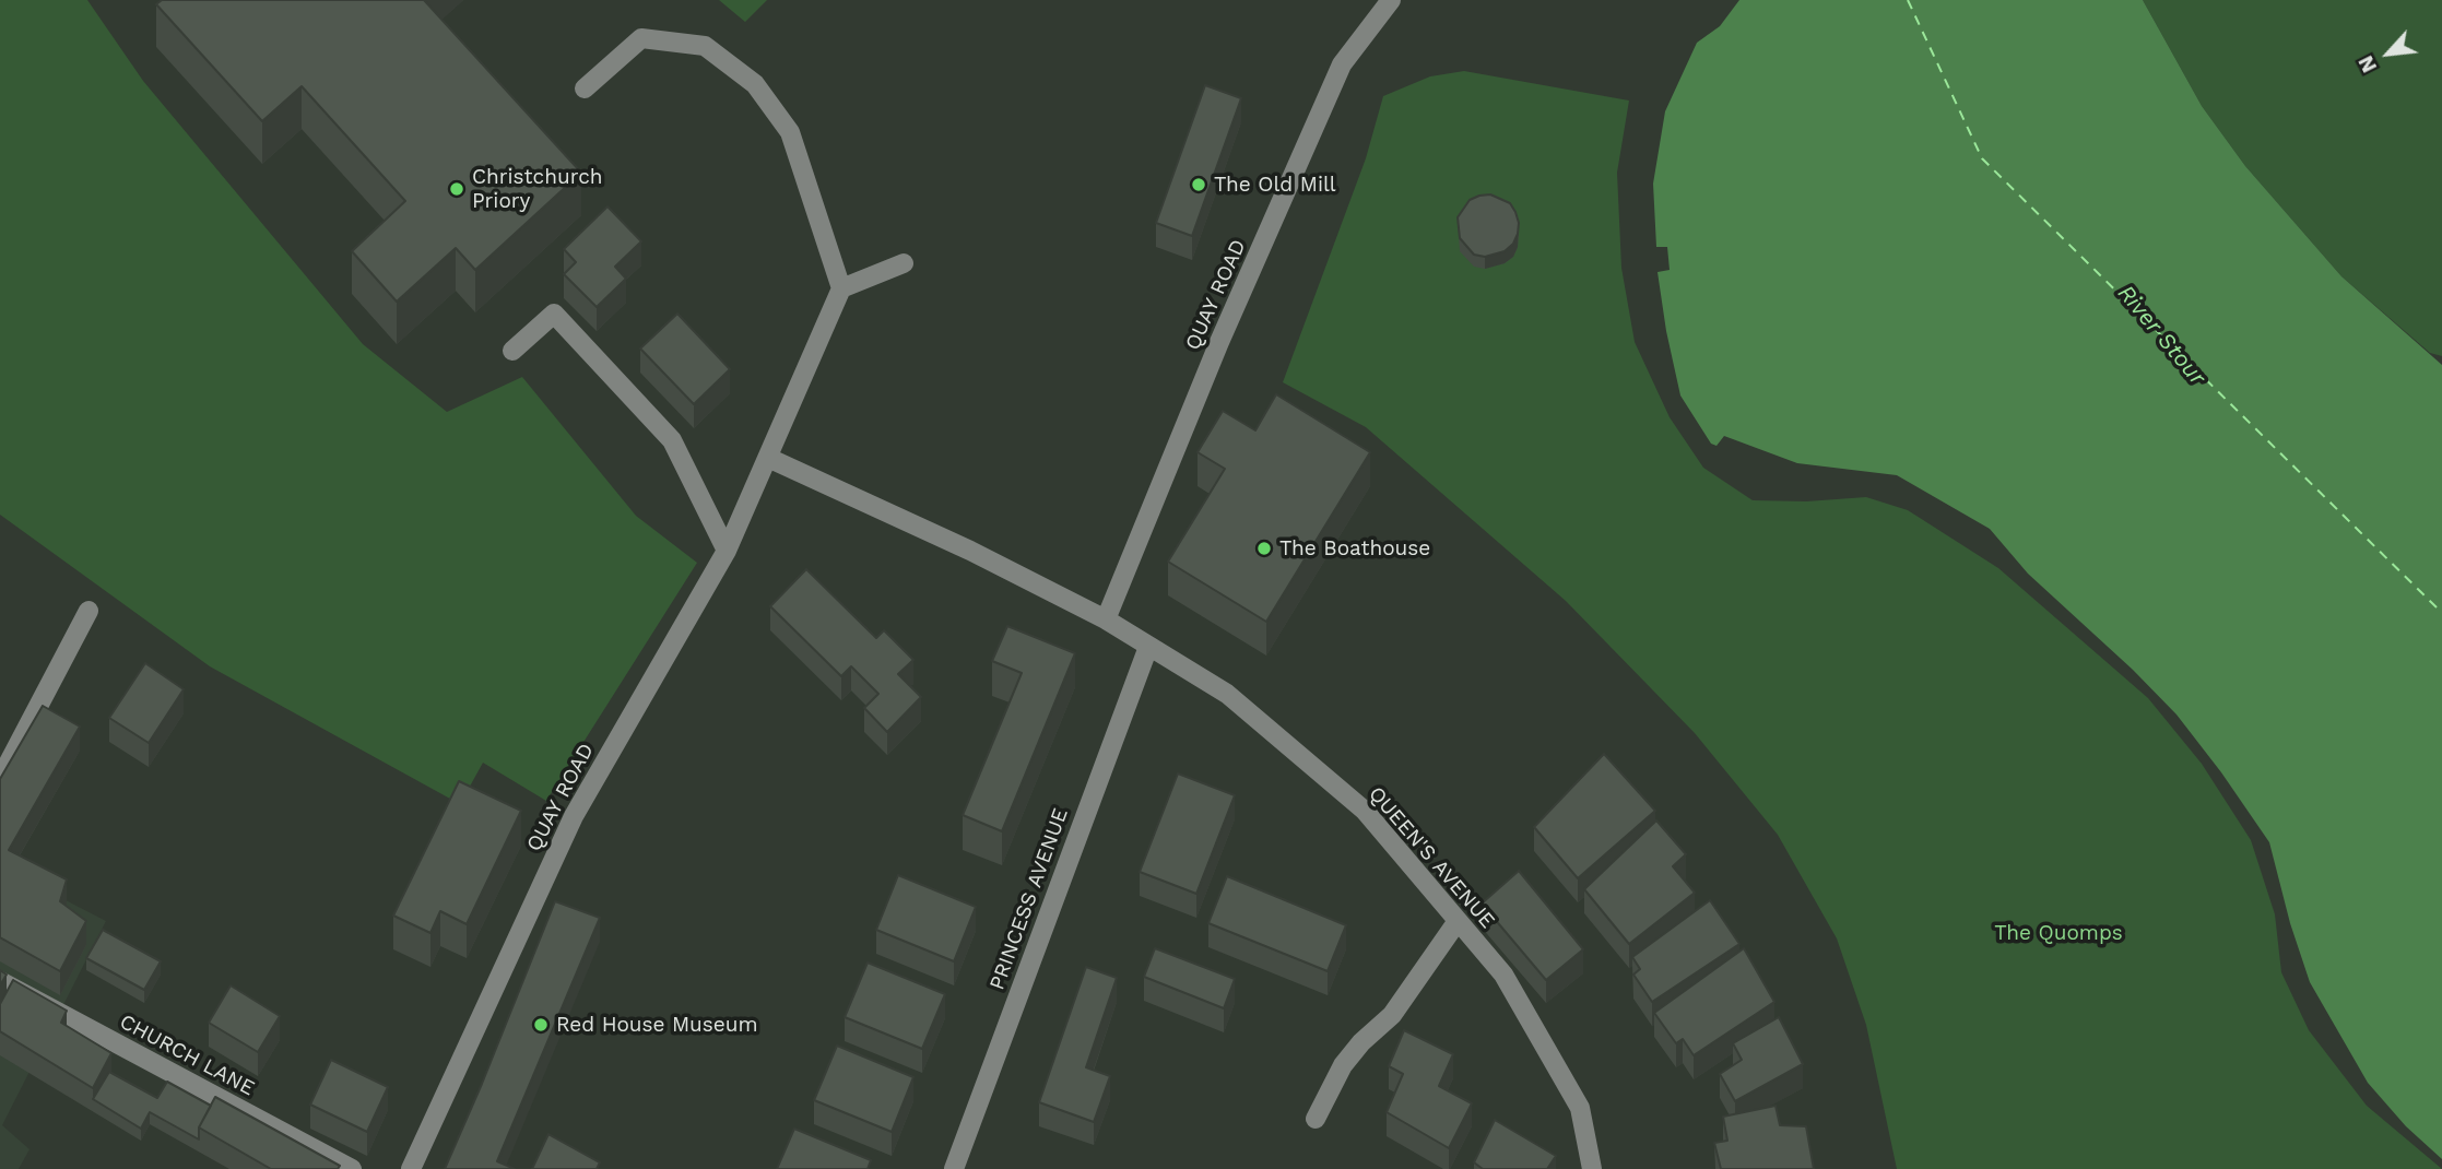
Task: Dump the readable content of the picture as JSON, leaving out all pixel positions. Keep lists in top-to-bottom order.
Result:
{
  "streets": {
    "street": [
      "QUAY ROAD",
      "QUEEN'S AVENUE",
      "PRINCESS AVENUE",
      "CHURCH LANE"
    ]
  },
  "crossings": [
    ["QUEEN'S AVENUE", "PRINCESS AVENUE"]
  ],
  "water": ["River Stour"],
  "parks": ["The Quomps"],
  "places": [
    "The Old Mill",
    "Christchurch Priory",
    "The Boathouse",
    "Red House Museum"
  ],
  "north": "bottom left"
}
